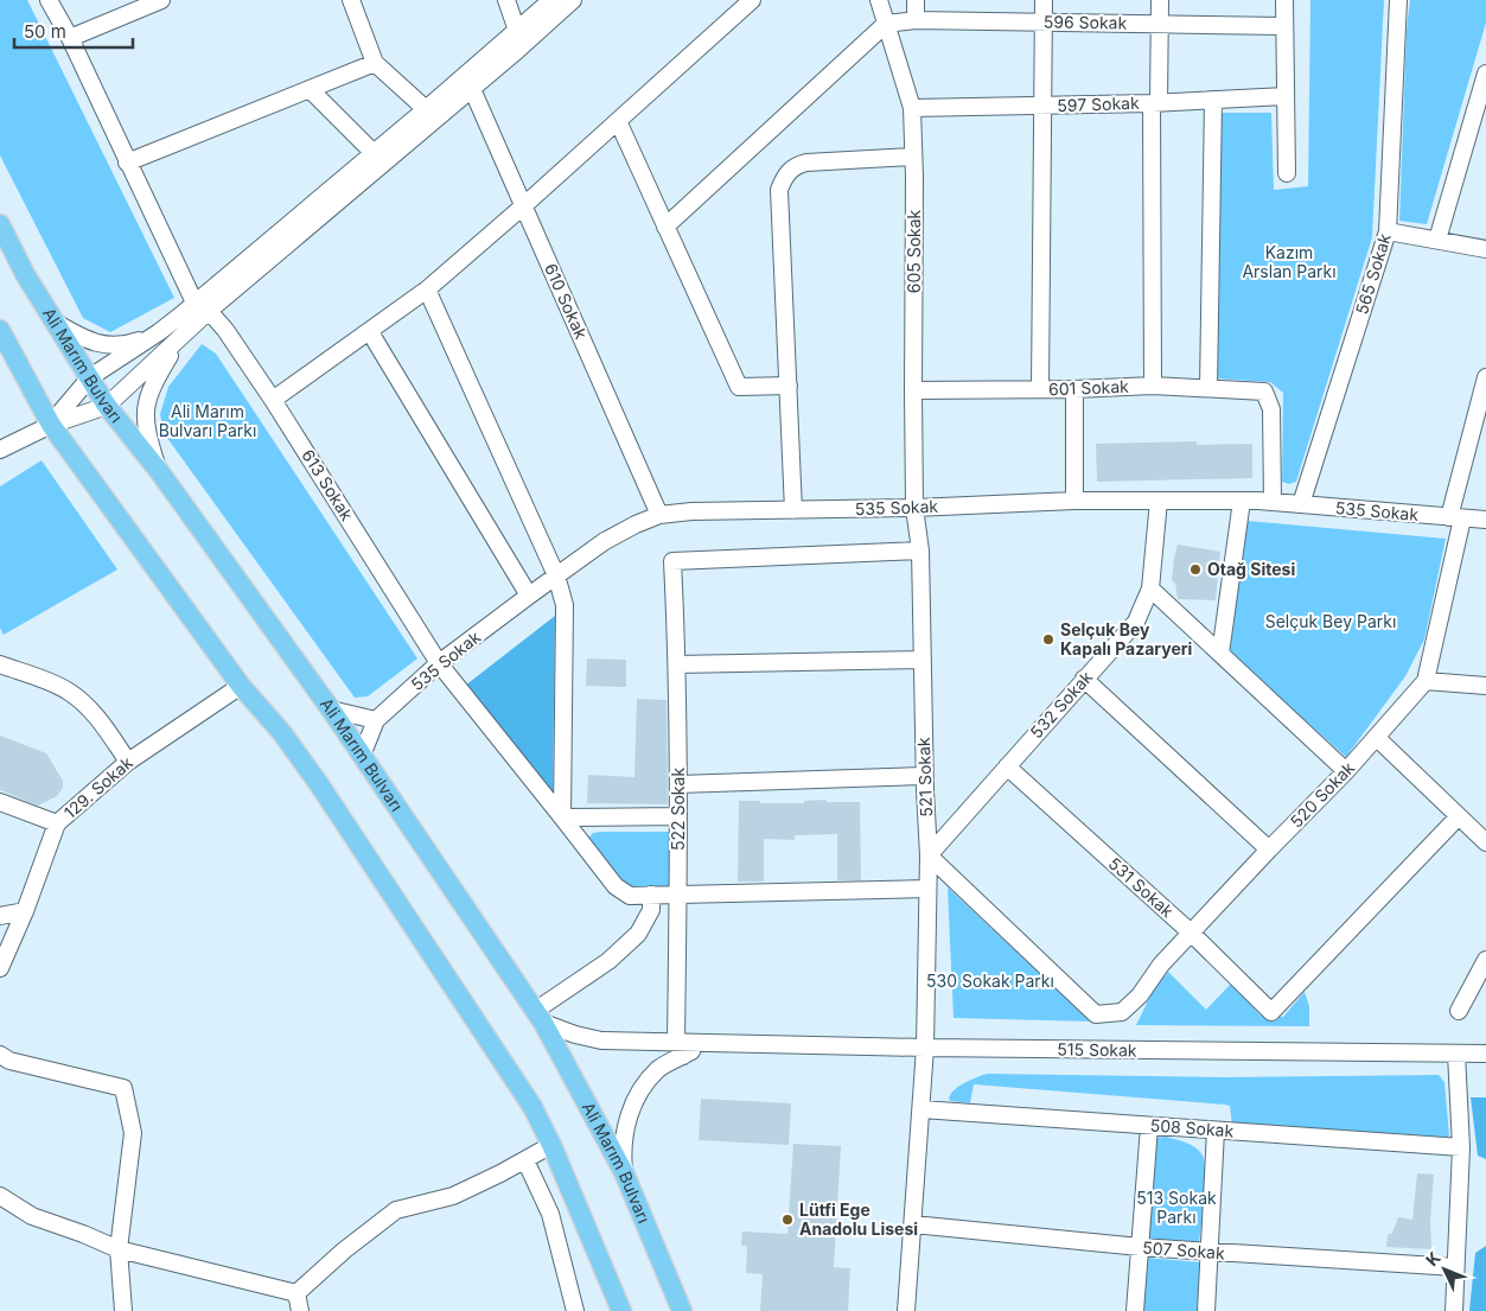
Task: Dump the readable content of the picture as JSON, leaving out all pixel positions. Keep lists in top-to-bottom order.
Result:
{
  "streets": {
    "main road": ["Ali Marım Bulvarı"],
    "street": [
      "596 Sokak",
      "597 Sokak",
      "605 Sokak",
      "565 Sokak",
      "610 Sokak",
      "601 Sokak",
      "613 Sokak",
      "535 Sokak",
      "532 Sokak",
      "521 Sokak",
      "129. Sokak",
      "520 Sokak",
      "522 Sokak",
      "531 Sokak",
      "515 Sokak",
      "508 Sokak",
      "507 Sokak"
    ]
  },
  "crossings": [
    ["596 Sokak", "605 Sokak"],
    ["597 Sokak", "605 Sokak"],
    ["605 Sokak", "601 Sokak"],
    ["605 Sokak", "535 Sokak"],
    ["605 Sokak", "521 Sokak"],
    ["565 Sokak", "535 Sokak"],
    ["610 Sokak", "535 Sokak"],
    ["Ali Marım Bulvarı", "515 Sokak"],
    ["601 Sokak", "535 Sokak"],
    ["613 Sokak", "535 Sokak"],
    ["613 Sokak", "521 Sokak"],
    ["613 Sokak", "522 Sokak"],
    ["535 Sokak", "532 Sokak"],
    ["535 Sokak", "521 Sokak"],
    ["535 Sokak", "520 Sokak"],
    ["532 Sokak", "521 Sokak"],
    ["532 Sokak", "520 Sokak"],
    ["532 Sokak", "531 Sokak"],
    ["521 Sokak", "520 Sokak"],
    ["521 Sokak", "522 Sokak"],
    ["521 Sokak", "515 Sokak"],
    ["521 Sokak", "508 Sokak"],
    ["521 Sokak", "507 Sokak"],
    ["520 Sokak", "531 Sokak"],
    ["522 Sokak", "515 Sokak"]
  ],
  "parks": [
    "Kazım Arslan Parkı",
    "Ali Marım Bulvarı Parkı",
    "Selçuk Bey Parkı",
    "530 Sokak Parkı",
    "513 Sokak Parkı"
  ],
  "places": ["Otağ Sitesi", "Selçuk Bey Kapalı Pazaryeri", "Lütfi Ege Anadolu Lisesi"],
  "scale_bar": "50 m",
  "north": "top left"
}
